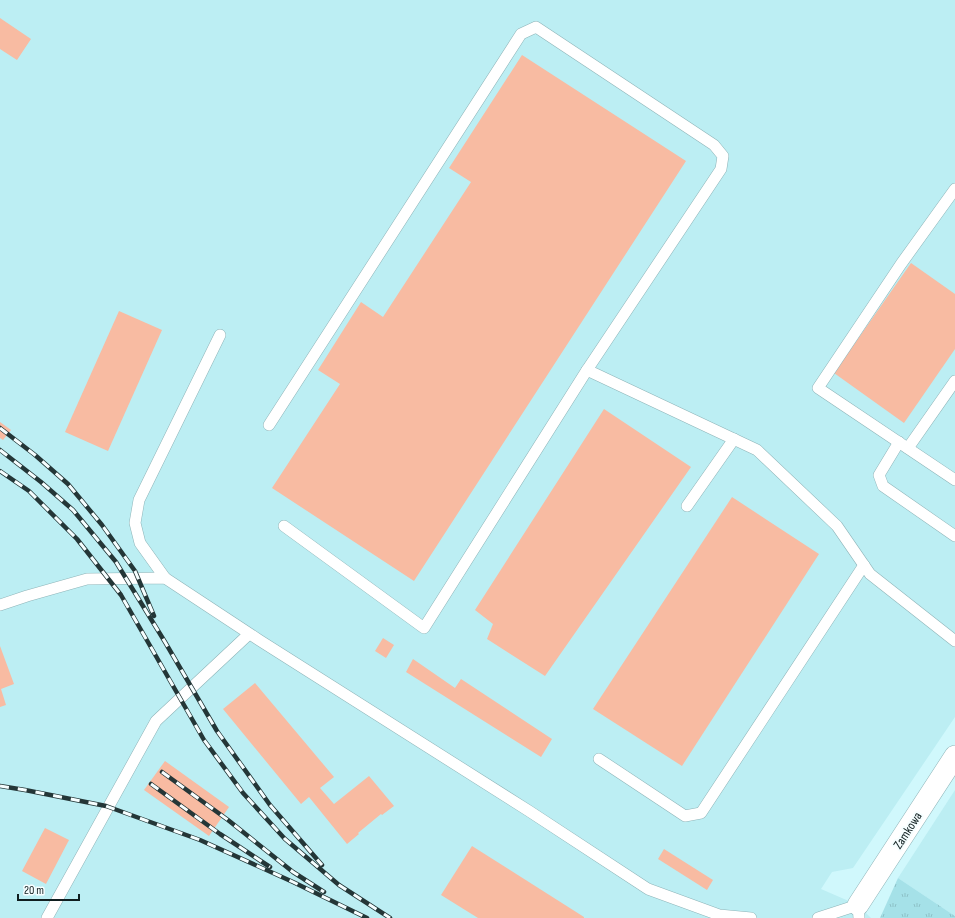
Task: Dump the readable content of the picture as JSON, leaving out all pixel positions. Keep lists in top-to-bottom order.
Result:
{
  "streets": {
    "street": ["Zamkowa"]
  },
  "scale_bar": "20 m"
}
